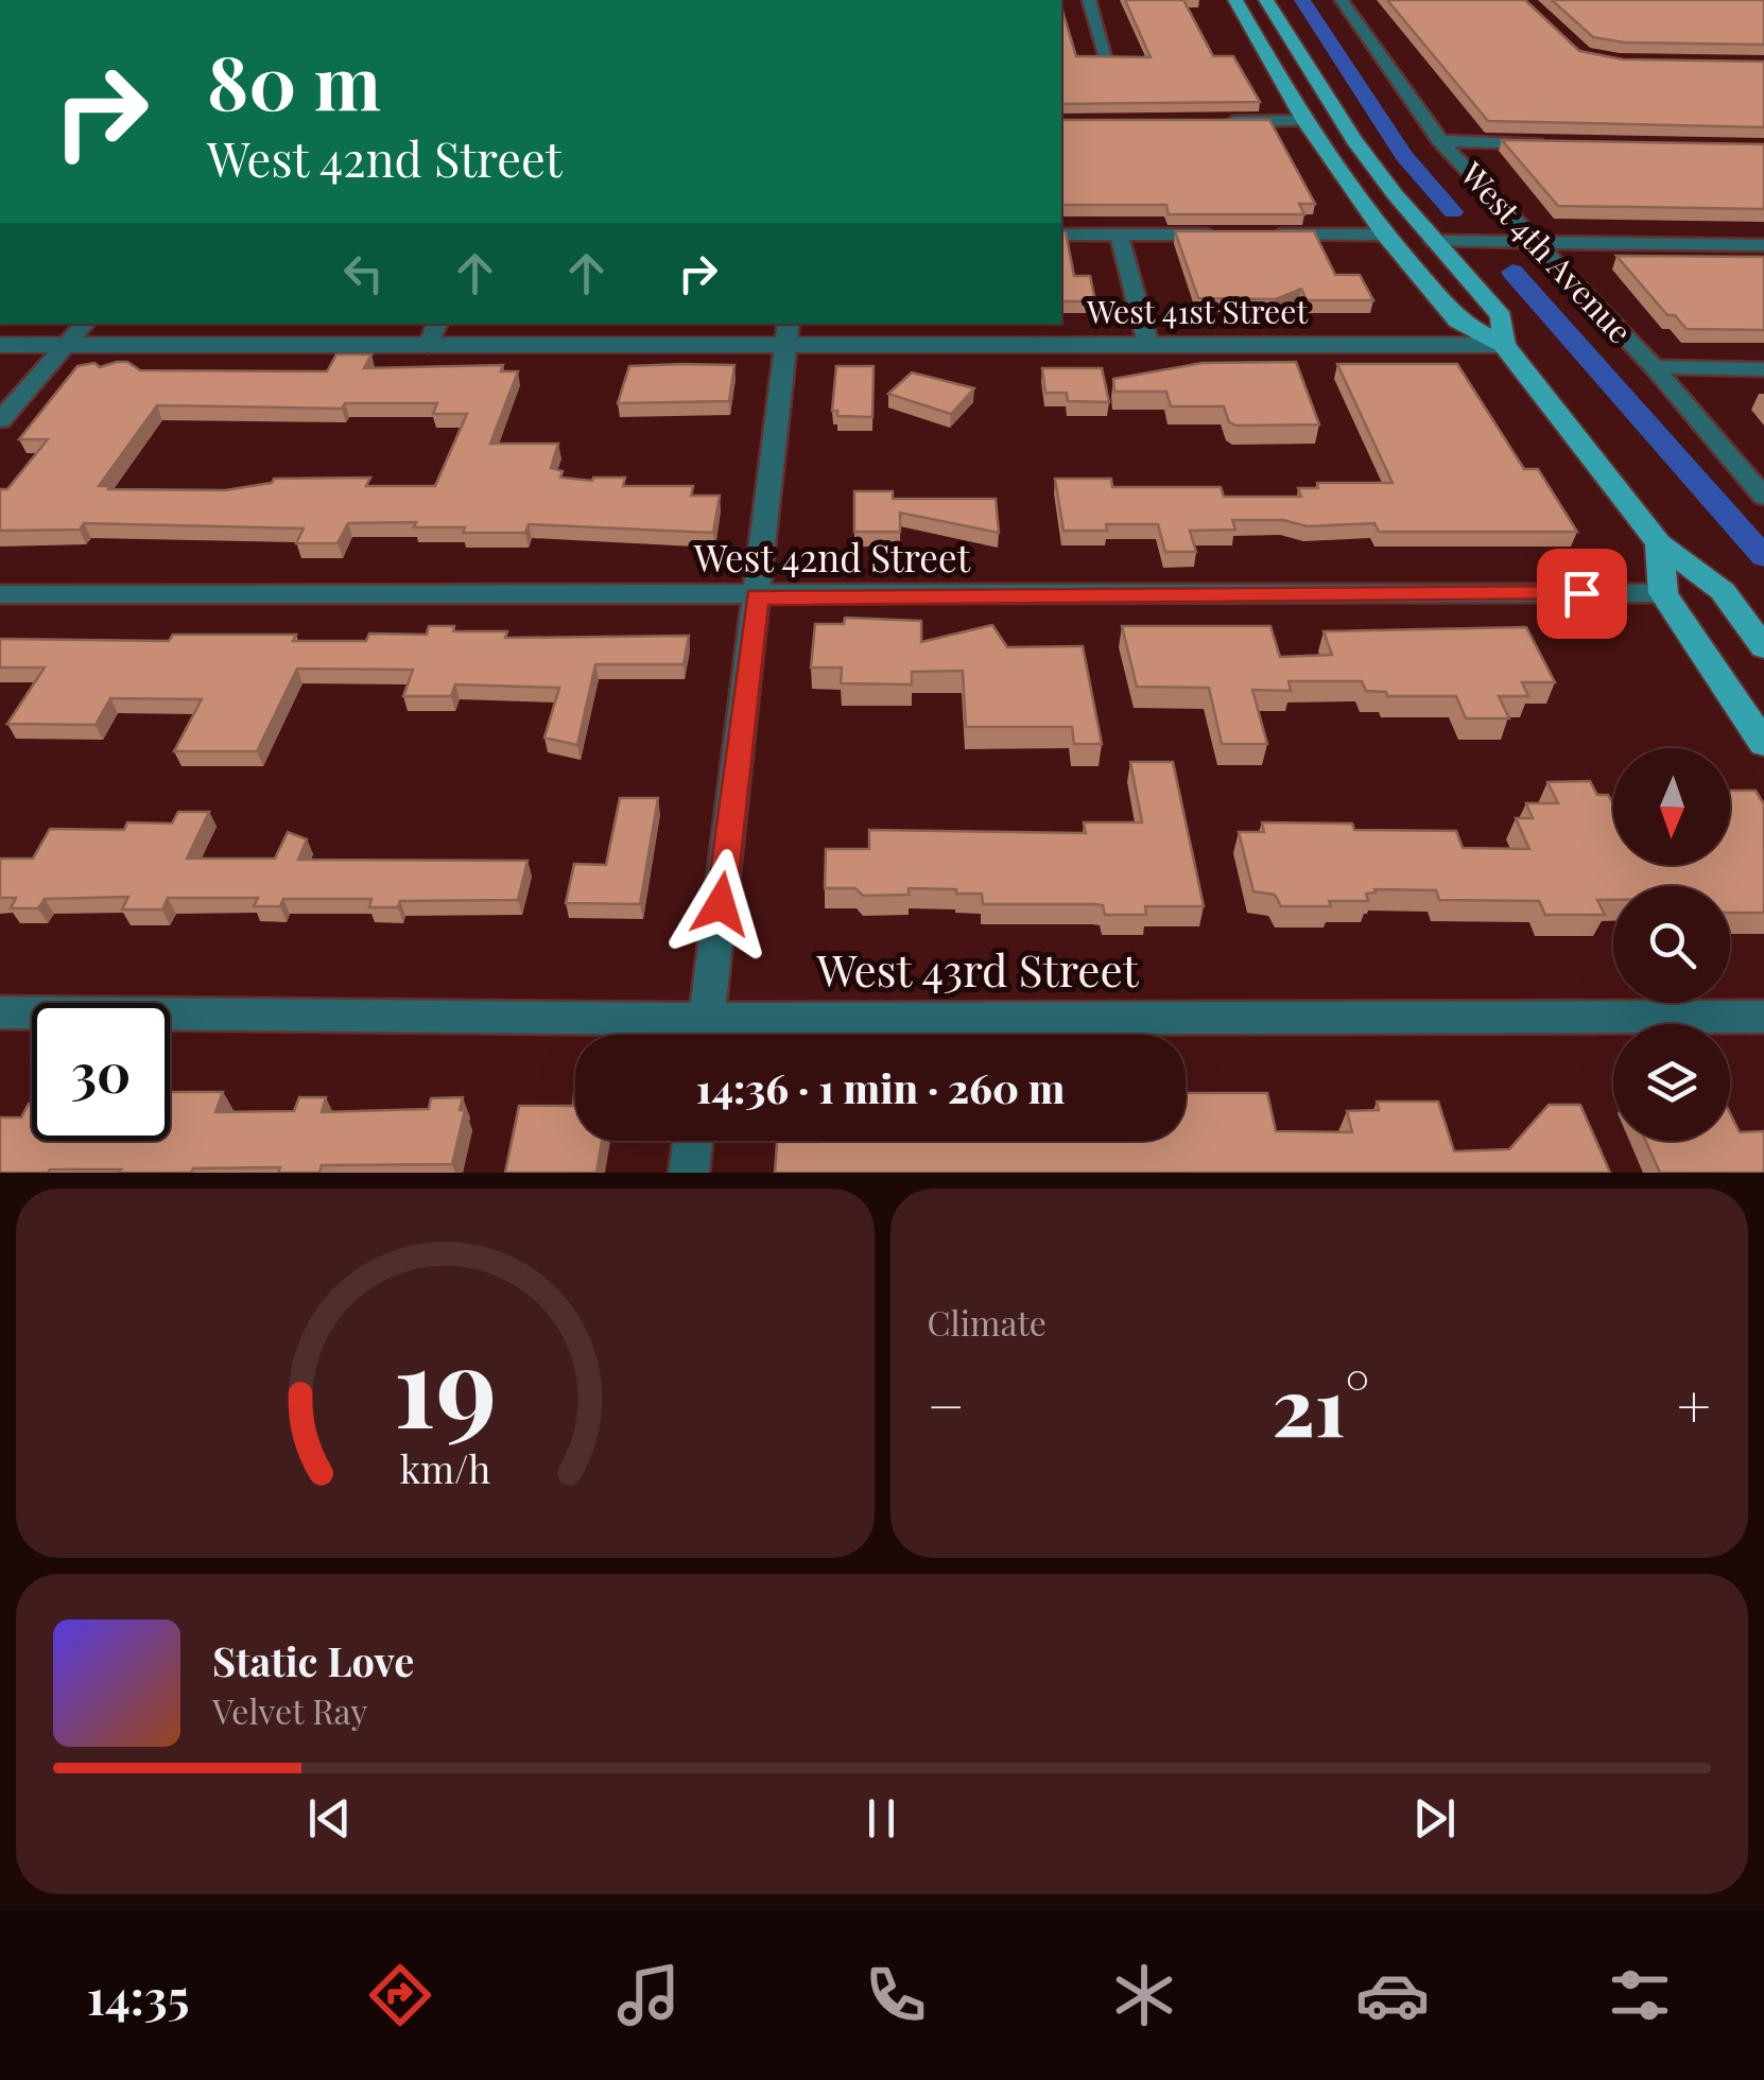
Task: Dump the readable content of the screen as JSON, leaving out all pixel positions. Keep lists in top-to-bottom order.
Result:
{
  "streets": {
    "main road": ["West 4th Avenue"],
    "street": ["West 41st Street", "West 42nd Street", "West 43rd Street"]
  },
  "crossings": [
    ["West 4th Avenue", "West 41st Street"]
  ],
  "north": "bottom",
  "page": {
    "turn": ["80 m", "West 42nd Street"],
    "limit": "30",
    "trip": "14:36 · 1 min · 260 m",
    "tile": "Climate",
    "heat": ["−", "21°", "+"],
    "song": ["Static Love", "Velvet Ray"],
    "tabs": "14:35",
    "gauge": ["19", "km/h"]
  }
}
